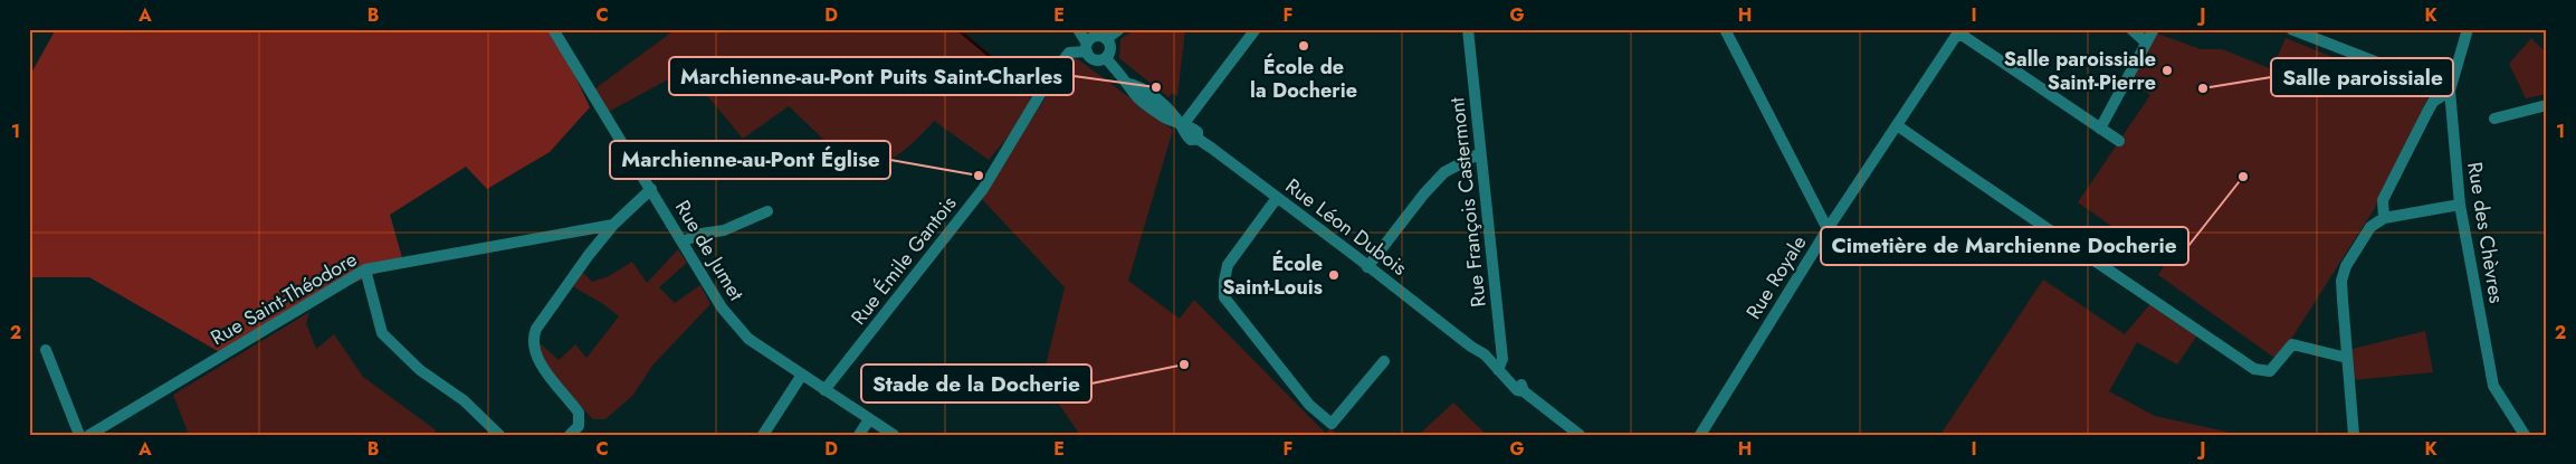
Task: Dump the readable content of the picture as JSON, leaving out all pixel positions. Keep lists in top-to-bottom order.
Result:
{
  "streets": {
    "street": [
      "Rue François Castermont",
      "Rue Léon Dubois",
      "Rue des Chèvres",
      "Rue de Jumet",
      "Rue Émile Gantois",
      "Rue Royale",
      "Rue Saint-Théodore"
    ]
  },
  "crossings": [
    ["Rue François Castermont", "Rue Léon Dubois"],
    ["Rue Léon Dubois", "Rue Émile Gantois"],
    ["Rue de Jumet", "Rue Émile Gantois"]
  ],
  "places": [
    "École de la Docherie",
    "Salle paroissiale Saint-Pierre",
    "Marchienne-au-Pont Puits Saint-Charles",
    "Salle paroissiale",
    "Marchienne-au-Pont Église",
    "Cimetière de Marchienne Docherie",
    "École Saint-Louis",
    "Stade de la Docherie"
  ],
  "grid": {
    "columns": [
      "A",
      "B",
      "C",
      "D",
      "E",
      "F",
      "G",
      "H",
      "I",
      "J",
      "K"
    ],
    "rows": ["1", "2"]
  }
}
